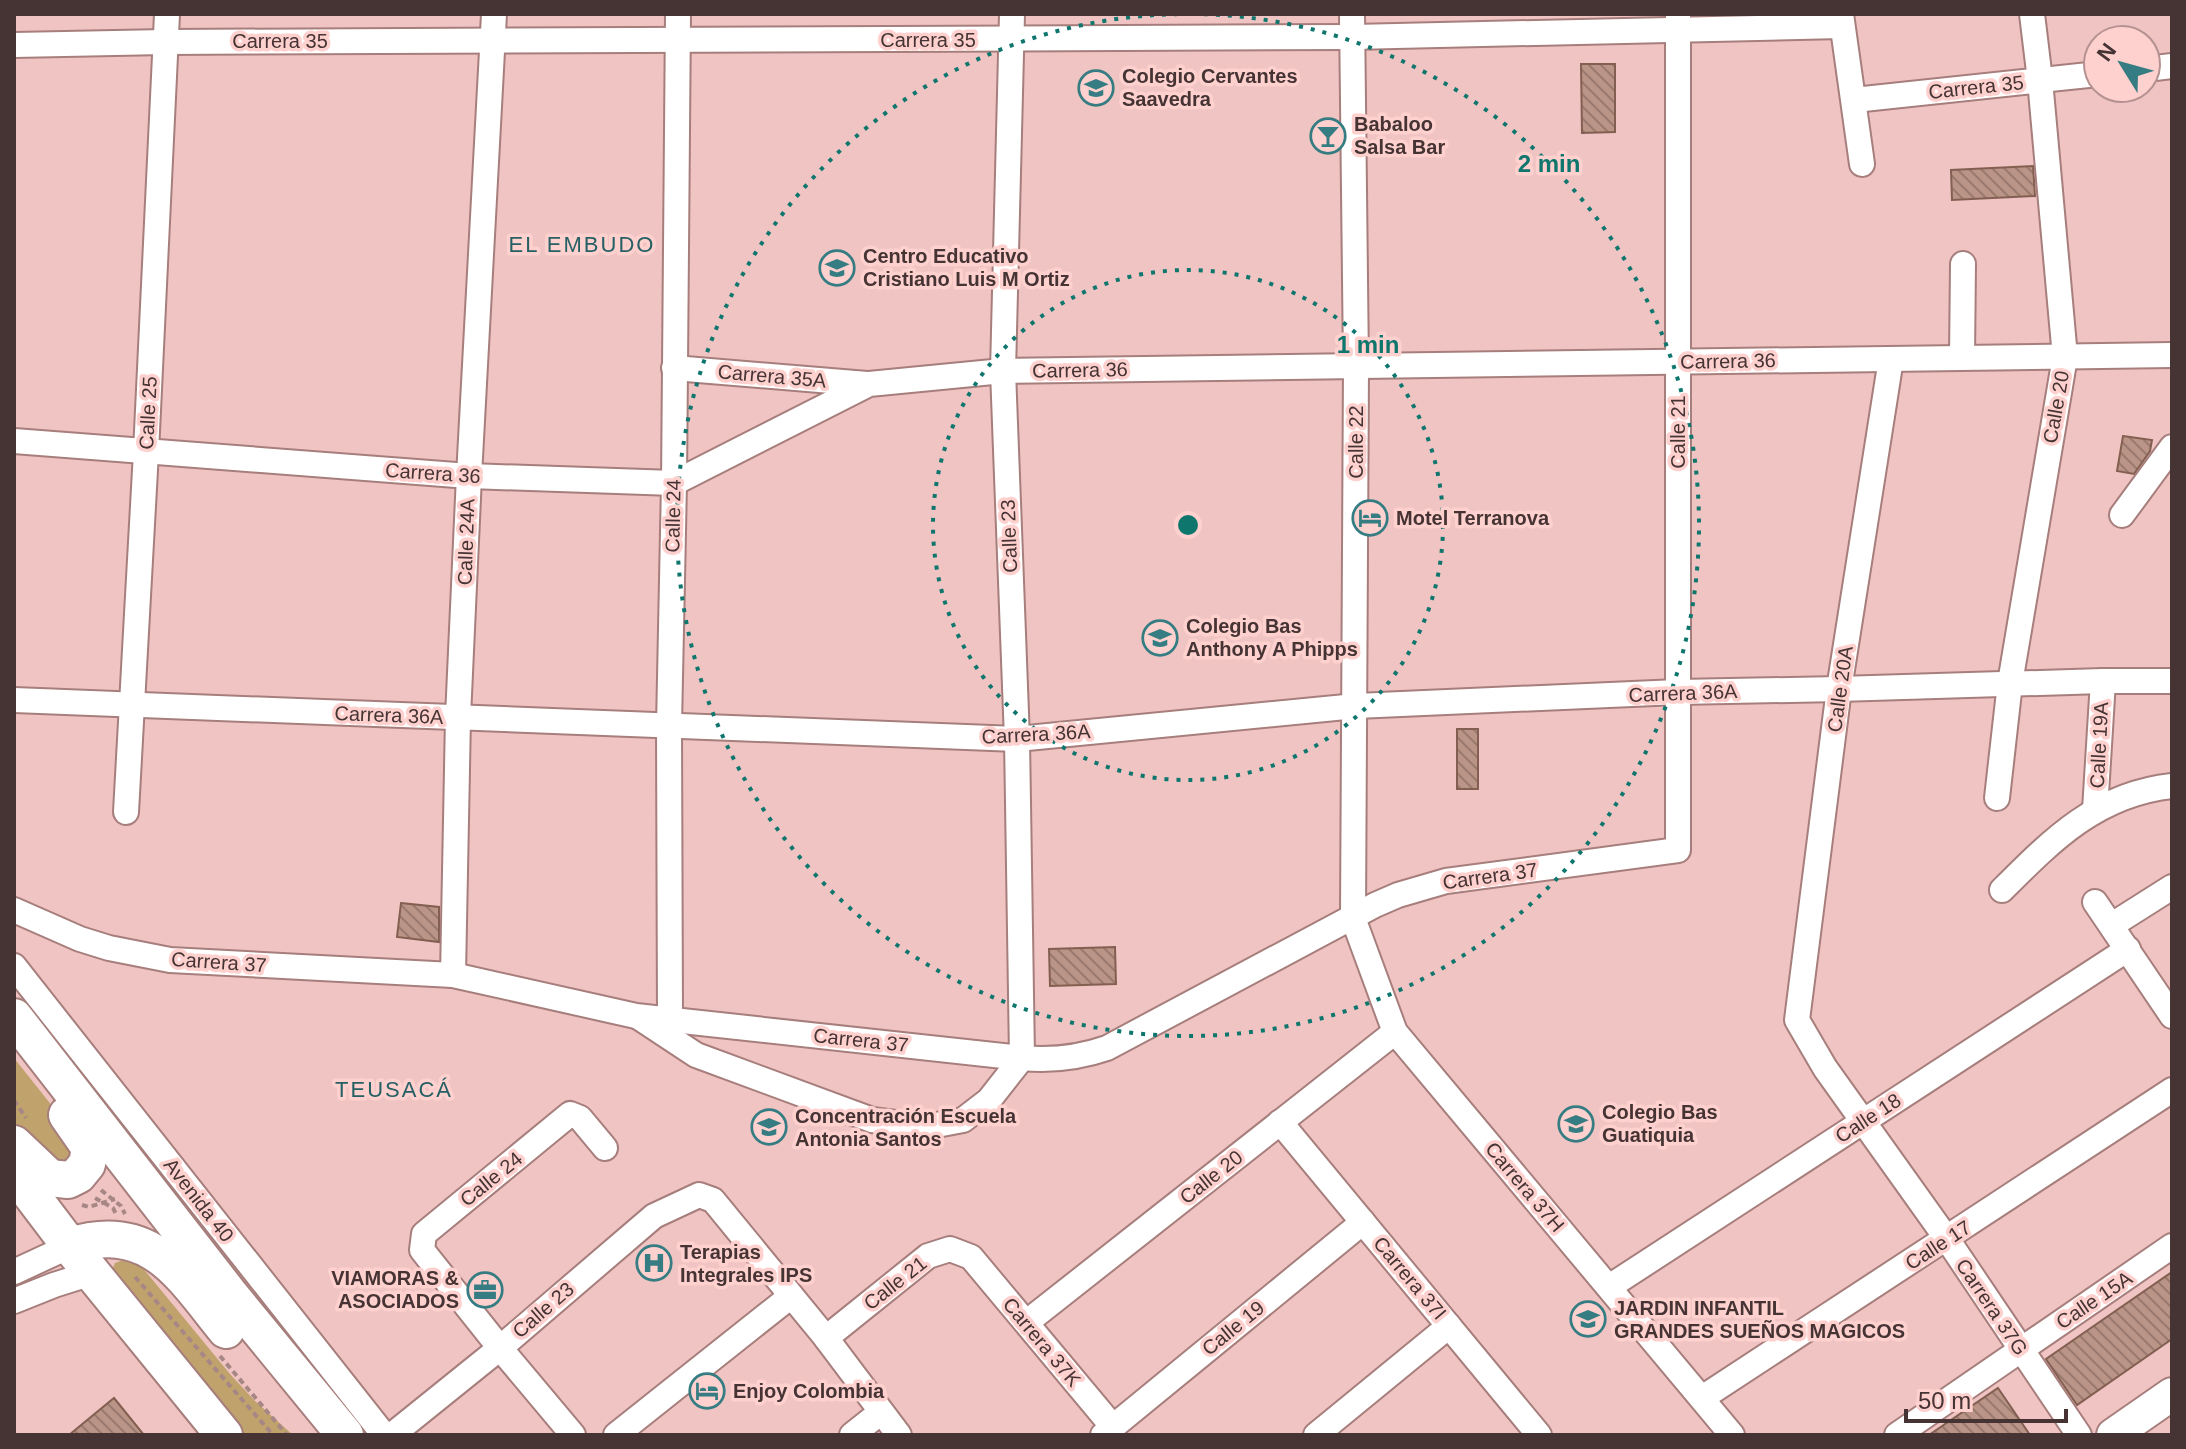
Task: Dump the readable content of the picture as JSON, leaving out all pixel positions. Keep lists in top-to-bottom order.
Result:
{
  "streets": {
    "highway": ["Avenida 40"],
    "street": [
      "Carrera 35",
      "Carrera 36",
      "Carrera 35A",
      "Calle 20",
      "Calle 25",
      "Calle 21",
      "Calle 22",
      "Calle 24",
      "Calle 23",
      "Calle 24A",
      "Calle 20A",
      "Carrera 36A",
      "Calle 19A",
      "Carrera 37",
      "Calle 18",
      "Carrera 37H",
      "Calle 17",
      "Carrera 37I",
      "Calle 15A",
      "Carrera 37G",
      "Calle 19",
      "Carrera 37K"
    ]
  },
  "crossings": [
    ["Carrera 35", "Calle 20"],
    ["Carrera 35", "Calle 25"],
    ["Carrera 35", "Calle 21"],
    ["Carrera 35", "Calle 22"],
    ["Carrera 35", "Calle 24"],
    ["Carrera 35", "Calle 23"],
    ["Carrera 35", "Calle 24A"],
    ["Carrera 36", "Carrera 35A"],
    ["Carrera 36", "Calle 20"],
    ["Carrera 36", "Calle 25"],
    ["Carrera 36", "Calle 21"],
    ["Carrera 36", "Calle 22"],
    ["Carrera 36", "Calle 24"],
    ["Carrera 36", "Calle 23"],
    ["Carrera 36", "Calle 24A"],
    ["Carrera 36", "Calle 20A"],
    ["Carrera 35A", "Calle 24"],
    ["Calle 20", "Carrera 36A"],
    ["Calle 20", "Carrera 37H"],
    ["Calle 20", "Carrera 37I"],
    ["Calle 20", "Carrera 37K"],
    ["Calle 25", "Carrera 36A"],
    ["Calle 21", "Carrera 36A"],
    ["Calle 21", "Carrera 37"],
    ["Calle 21", "Carrera 37K"],
    ["Calle 22", "Carrera 36A"],
    ["Calle 22", "Carrera 37"],
    ["Calle 22", "Carrera 37H"],
    ["Calle 24", "Calle 23"],
    ["Calle 24", "Carrera 36A"],
    ["Calle 24", "Carrera 37"],
    ["Calle 23", "Carrera 36A"],
    ["Calle 23", "Carrera 37"],
    ["Calle 24A", "Carrera 36A"],
    ["Calle 24A", "Carrera 37"],
    ["Calle 20A", "Carrera 36A"],
    ["Calle 20A", "Carrera 37G"],
    ["Carrera 37", "Carrera 37H"],
    ["Calle 18", "Carrera 37H"],
    ["Calle 18", "Carrera 37G"],
    ["Carrera 37H", "Calle 17"],
    ["Calle 17", "Carrera 37G"],
    ["Carrera 37I", "Calle 19"],
    ["Calle 15A", "Carrera 37G"],
    ["Calle 19", "Carrera 37K"]
  ],
  "districts": ["EL EMBUDO", "TEUSACÁ"],
  "places": {
    "school or university": [
      "Colegio Cervantes Saavedra",
      "Centro Educativo Cristiano Luis M Ortiz",
      "Colegio Bas Anthony A Phipps",
      "Colegio Bas Guatiquia",
      "Concentración Escuela Antonia Santos",
      "JARDIN INFANTIL GRANDES SUEÑOS MAGICOS"
    ],
    "bar": ["Babaloo Salsa Bar"],
    "hotel": ["Motel Terranova", "Enjoy Colombia"],
    "hospital": ["Terapias Integrales IPS"],
    "office": ["VIAMORAS & ASOCIADOS"]
  },
  "scale_bar": "50 m",
  "north": "top left",
  "rings": ["2 min", "1 min"]
}
